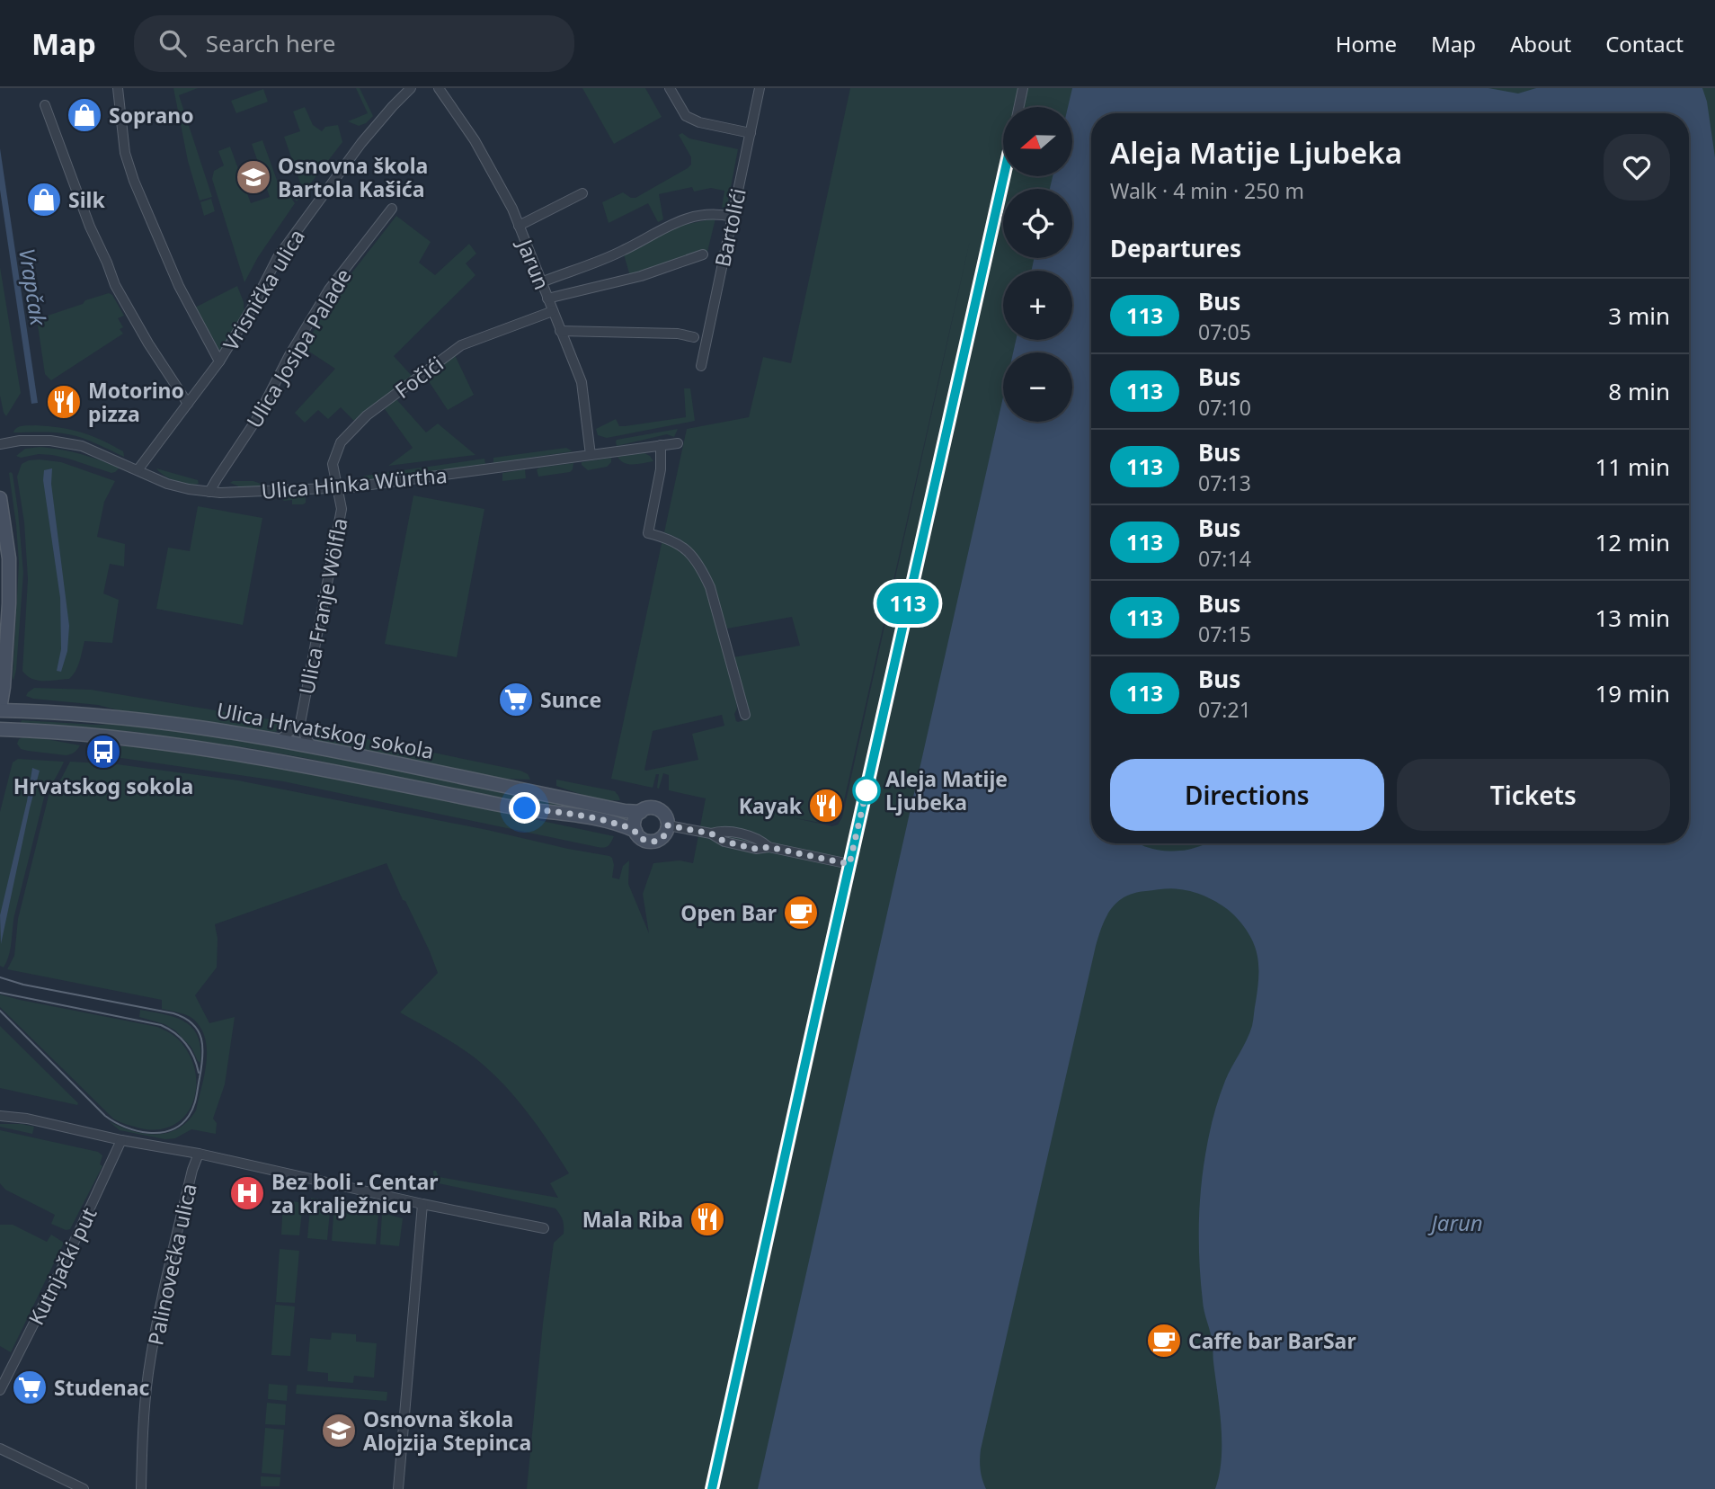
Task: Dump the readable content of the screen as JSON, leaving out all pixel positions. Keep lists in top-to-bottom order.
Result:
{
  "streets": {
    "street": [
      "Bartolići",
      "Jarun",
      "Vrisnička ulica",
      "Ulica Josipa Palade",
      "Fočići",
      "Ulica Hinka Würtha",
      "Ulica Franje Wölfla",
      "Ulica Hrvatskog sokola",
      "Palinovečka ulica",
      "Kutnjački put"
    ]
  },
  "crossings": [
    ["Jarun", "Fočići"],
    ["Jarun", "Ulica Hinka Würtha"],
    ["Vrisnička ulica", "Ulica Hinka Würtha"],
    ["Ulica Josipa Palade", "Ulica Hinka Würtha"],
    ["Fočići", "Ulica Hinka Würtha"],
    ["Fočići", "Ulica Franje Wölfla"],
    ["Ulica Hinka Würtha", "Ulica Franje Wölfla"],
    ["Ulica Franje Wölfla", "Ulica Hrvatskog sokola"]
  ],
  "water": ["Vrapčak", "Jarun"],
  "places": {
    "shop": ["Soprano", "Silk"],
    "school or university": ["Osnovna škola Bartola Kašića", "Osnovna škola Alojzija Stepinca"],
    "restaurant": ["Motorino pizza", "Kayak", "Mala Riba"],
    "supermarket": ["Sunce", "Studenac"],
    "bus stop": ["Hrvatskog sokola"],
    "other": ["Aleja Matije Ljubeka"],
    "cafe": ["Open Bar", "Caffe bar BarSar"],
    "hospital": ["Bez boli - Centar za kralježnicu"]
  },
  "lines": ["bus line 113"],
  "north": "left",
  "page": {
    "header": "Map",
    "search": "Search here",
    "nav": [
      "Home",
      "Map",
      "About",
      "Contact"
    ],
    "on_map": "113",
    "map_buttons": ["+", "−"],
    "heading": [
      ["Aleja Matije Ljubeka", "Walk · 4 min · 250 m"],
      "Departures"
    ],
    "list": [
      {
        "mark": "113",
        "name": "Bus",
        "note": "07:05",
        "value": "3 min"
      },
      {
        "mark": "113",
        "name": "Bus",
        "note": "07:10",
        "value": "8 min"
      },
      {
        "mark": "113",
        "name": "Bus",
        "note": "07:13",
        "value": "11 min"
      },
      {
        "mark": "113",
        "name": "Bus",
        "note": "07:14",
        "value": "12 min"
      },
      {
        "mark": "113",
        "name": "Bus",
        "note": "07:15",
        "value": "13 min"
      },
      {
        "mark": "113",
        "name": "Bus",
        "note": "07:21",
        "value": "19 min"
      }
    ],
    "buttons": ["Directions", "Tickets"]
  }
}
